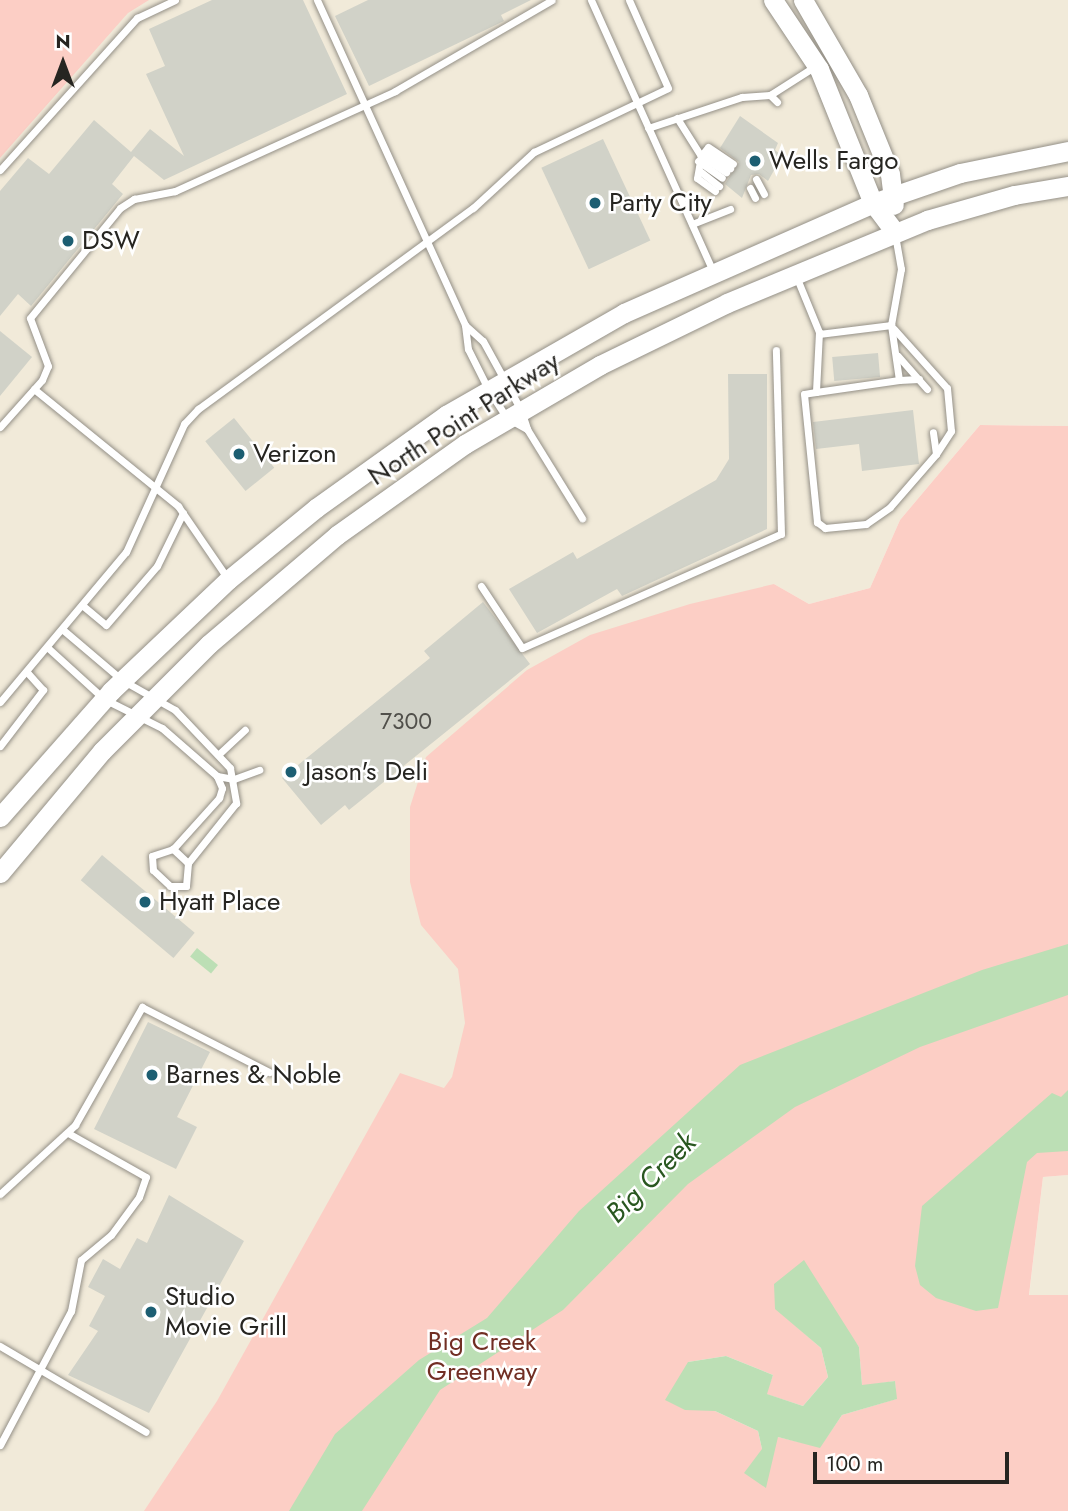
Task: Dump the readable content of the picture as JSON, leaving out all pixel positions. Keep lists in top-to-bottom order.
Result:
{
  "streets": {
    "street": ["North Point Parkway"]
  },
  "water": ["Big Creek"],
  "parks": ["Big Creek Greenway"],
  "places": [
    "Wells Fargo",
    "Party City",
    "DSW",
    "Verizon",
    "Jason's Deli",
    "Hyatt Place",
    "Barnes & Noble",
    "Studio Movie Grill"
  ],
  "house_numbers": ["7300"],
  "scale_bar": "100 m",
  "north": "top"
}
